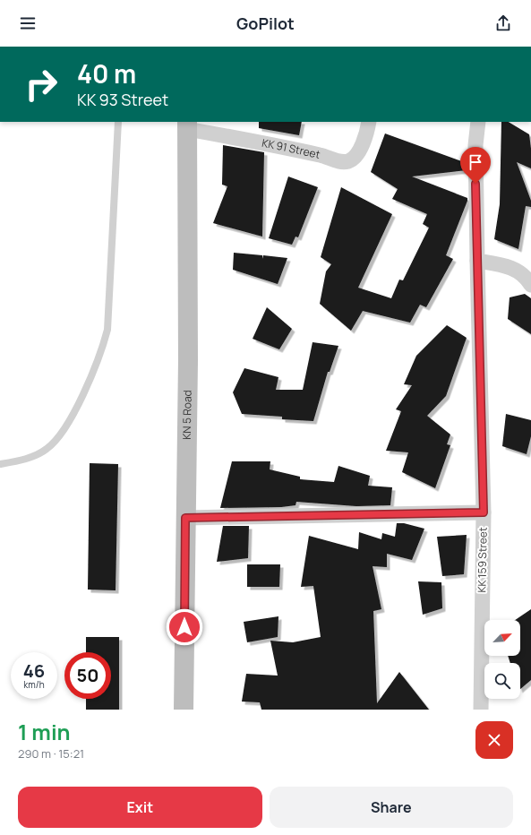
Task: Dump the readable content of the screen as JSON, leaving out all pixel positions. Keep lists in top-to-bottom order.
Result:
{
  "streets": {
    "main road": ["KN 5 Road"],
    "street": ["KK 91 Street", "KK 159 Street"]
  },
  "crossings": [
    ["KK 91 Street", "KN 5 Road"]
  ],
  "north": "top right",
  "page": {
    "header": "GoPilot",
    "turn": ["40 m", "KK 93 Street"],
    "speed": "46 km/h",
    "limit": "50",
    "heading": ["1 min", "290 m · 15:21"],
    "buttons": ["Exit", "Share"]
  }
}
